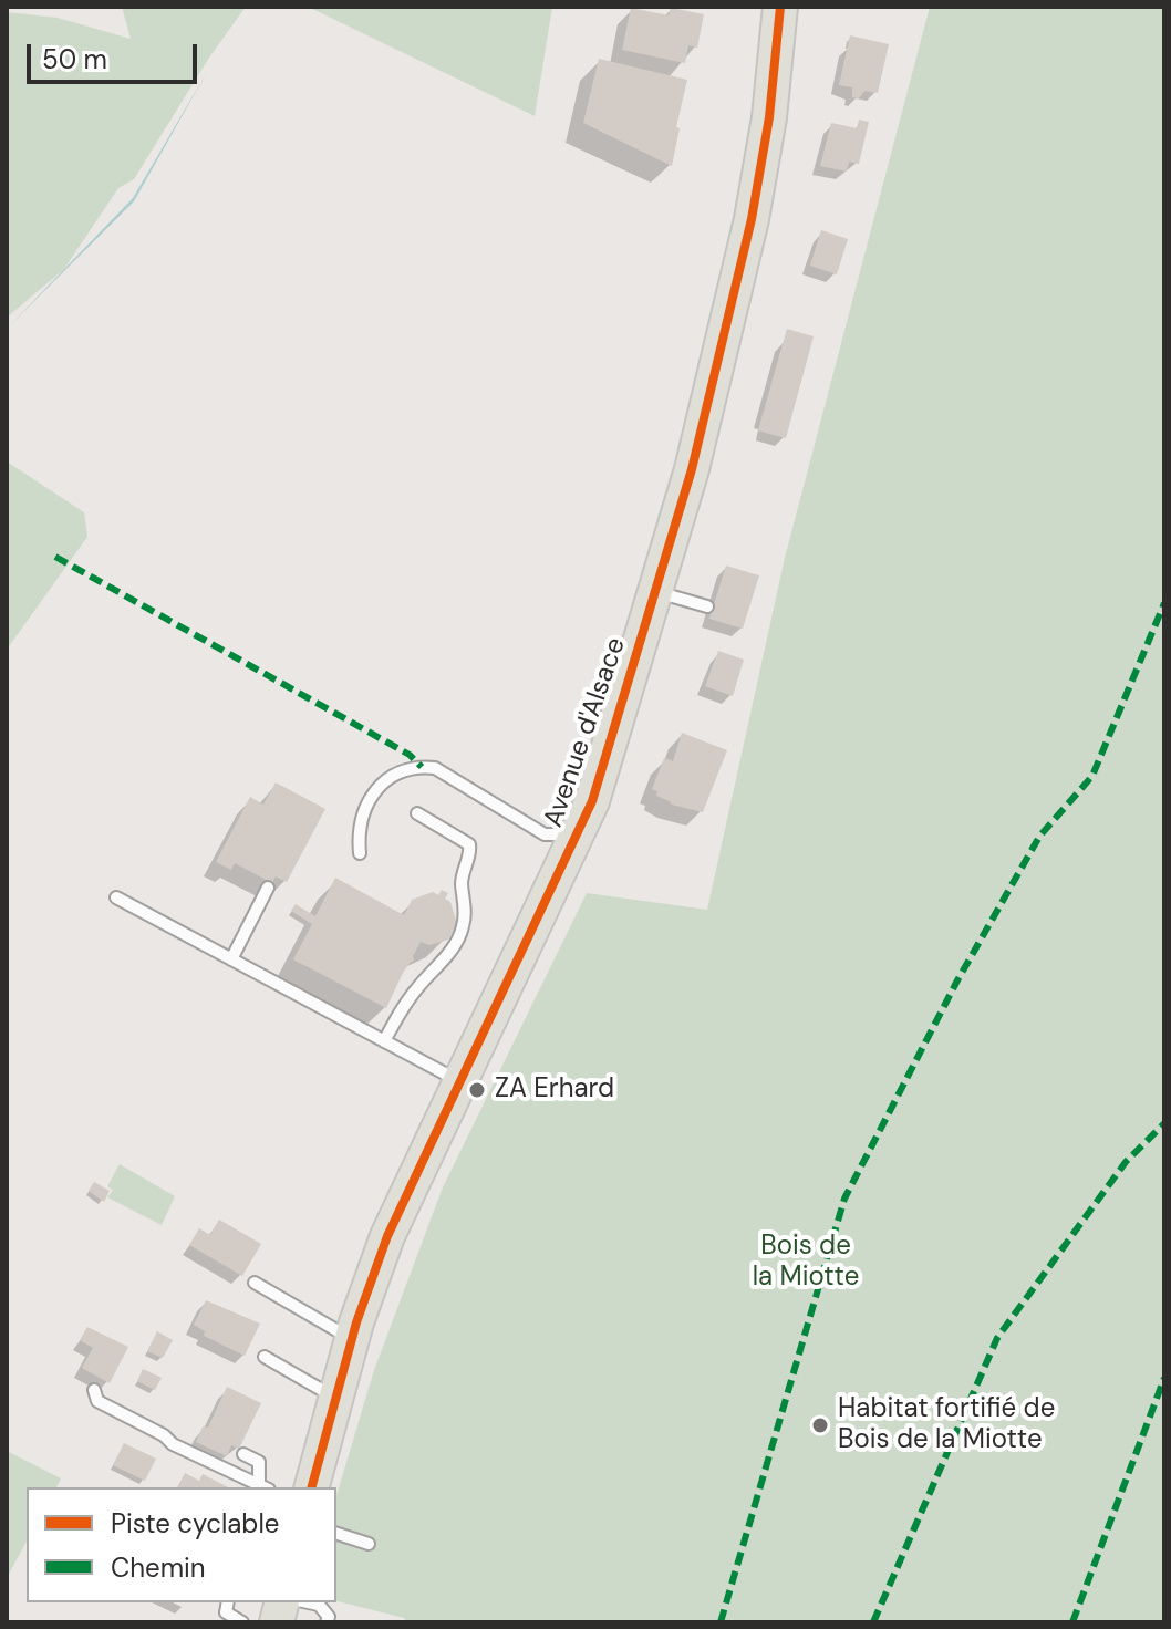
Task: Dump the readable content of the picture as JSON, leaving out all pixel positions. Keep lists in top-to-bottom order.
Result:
{
  "streets": {
    "main road": ["Avenue d'Alsace"]
  },
  "parks": ["Bois de la Miotte"],
  "places": ["ZA Erhard", "Habitat fortifié de Bois de la Miotte"],
  "legend": ["Piste cyclable", "Chemin"],
  "scale_bar": "50 m"
}
